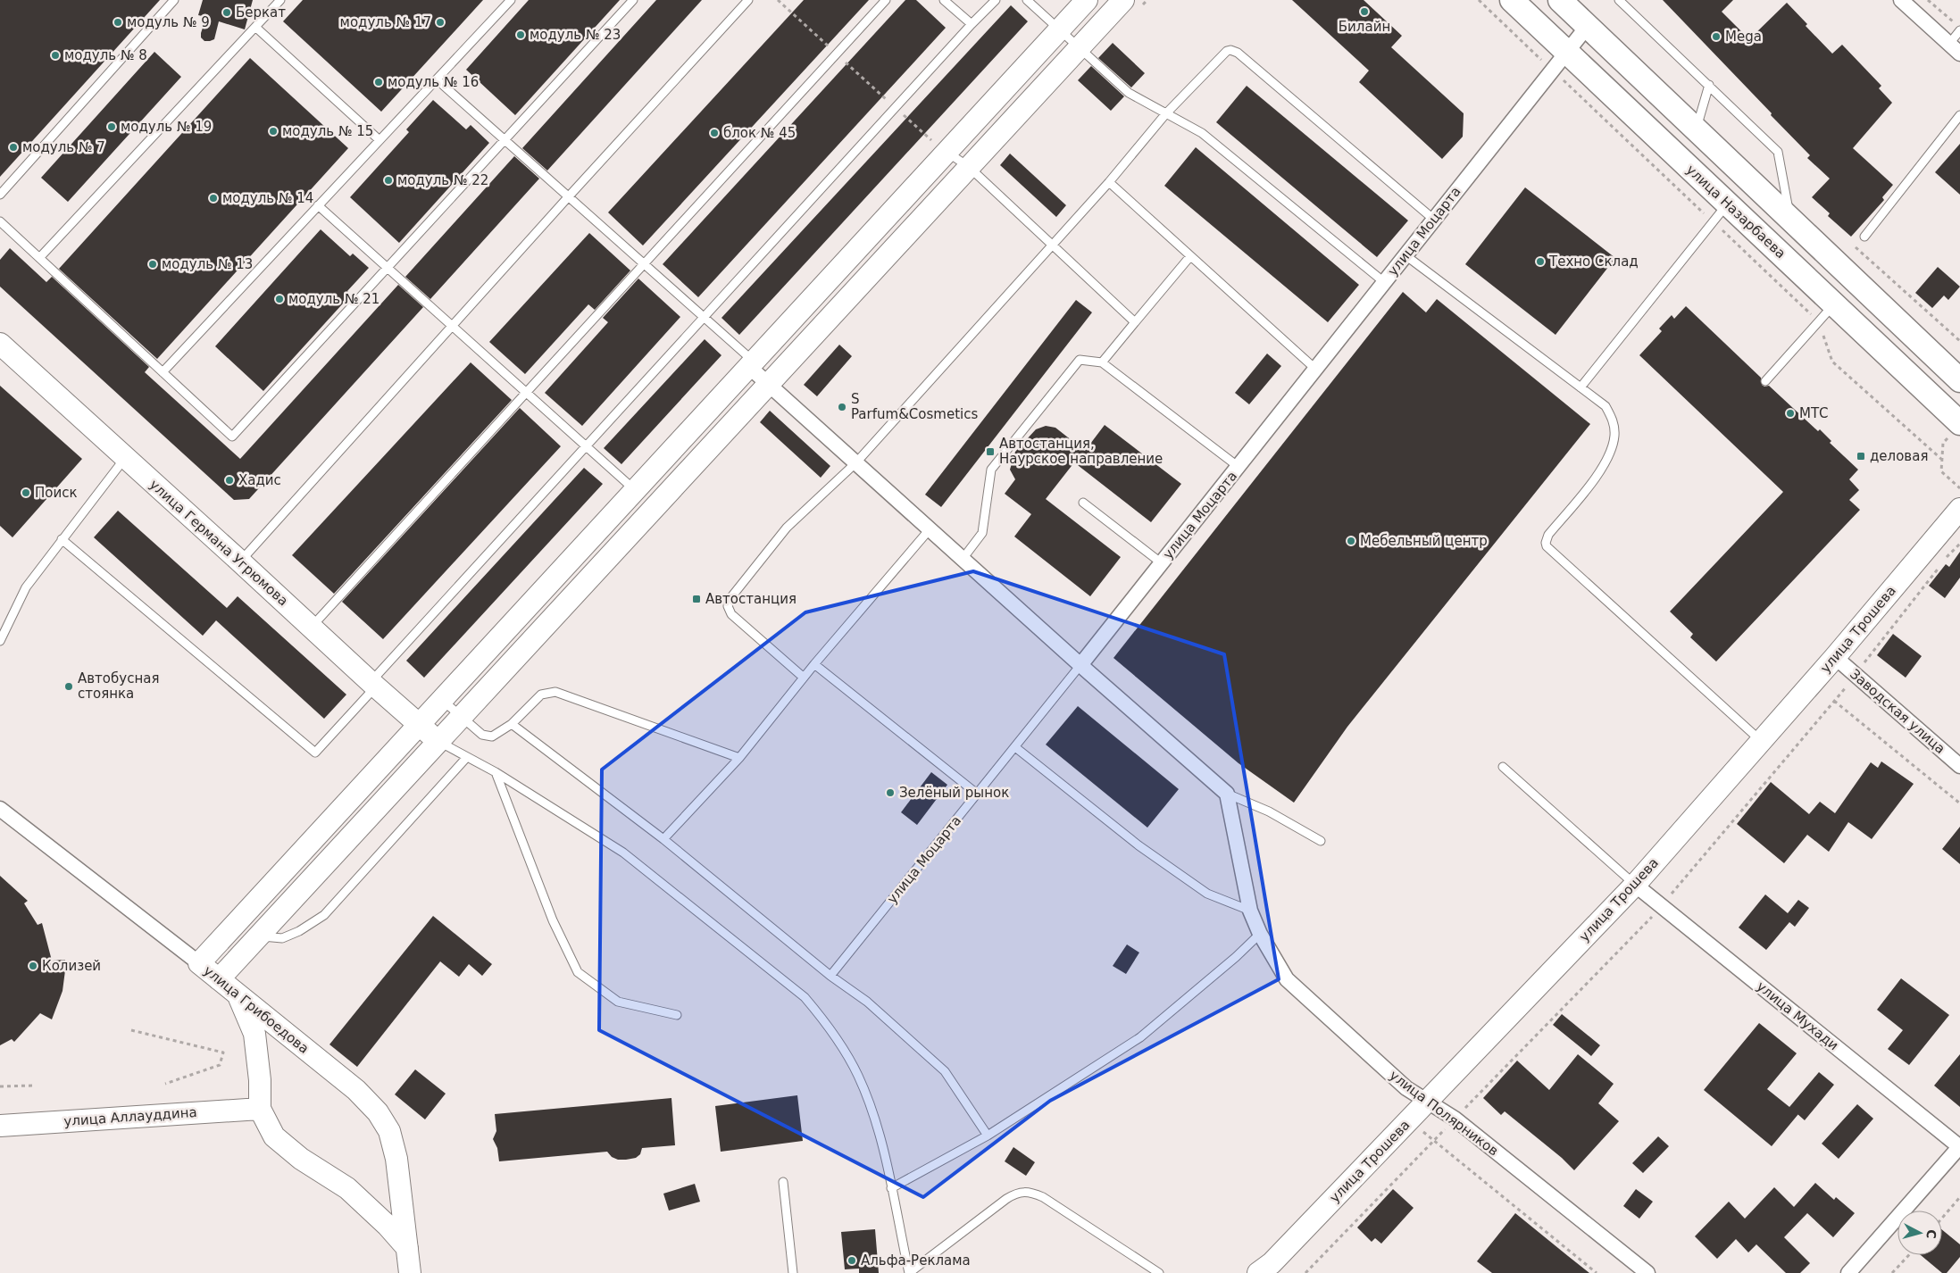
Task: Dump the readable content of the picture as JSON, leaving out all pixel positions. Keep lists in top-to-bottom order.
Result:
{
  "streets": {
    "main road": ["улица Назарбаева"],
    "street": [
      "улица Моцарта",
      "улица Германа Угрюмова",
      "улица Трошева",
      "Заводская улица",
      "улица Грибоедова",
      "улица Мухади",
      "улица Полярников",
      "улица Аллауддина"
    ]
  },
  "crossings": [
    ["улица Назарбаева", "улица Моцарта"],
    ["улица Трошева", "Заводская улица"],
    ["улица Трошева", "улица Мухади"],
    ["улица Трошева", "улица Полярников"]
  ],
  "places": {
    "other": [
      "Билайн",
      "Беркат",
      "модуль № 9",
      "модуль № 17",
      "модуль № 23",
      "Mega",
      "модуль № 8",
      "модуль № 16",
      "модуль № 19",
      "модуль № 15",
      "блок № 45",
      "модуль № 7",
      "модуль № 22",
      "модуль № 14",
      "Техно Склад",
      "модуль № 13",
      "модуль № 21",
      "S Parfum&Cosmetics",
      "МТС",
      "Хадис",
      "Поиск",
      "Мебельный центр",
      "Автобусная стоянка",
      "Зелёный рынок",
      "Колизей",
      "Альфа-Реклама"
    ],
    "transit": ["Автостанция, Наурское направление", "деловая", "Автостанция"]
  },
  "north": "right"
}
